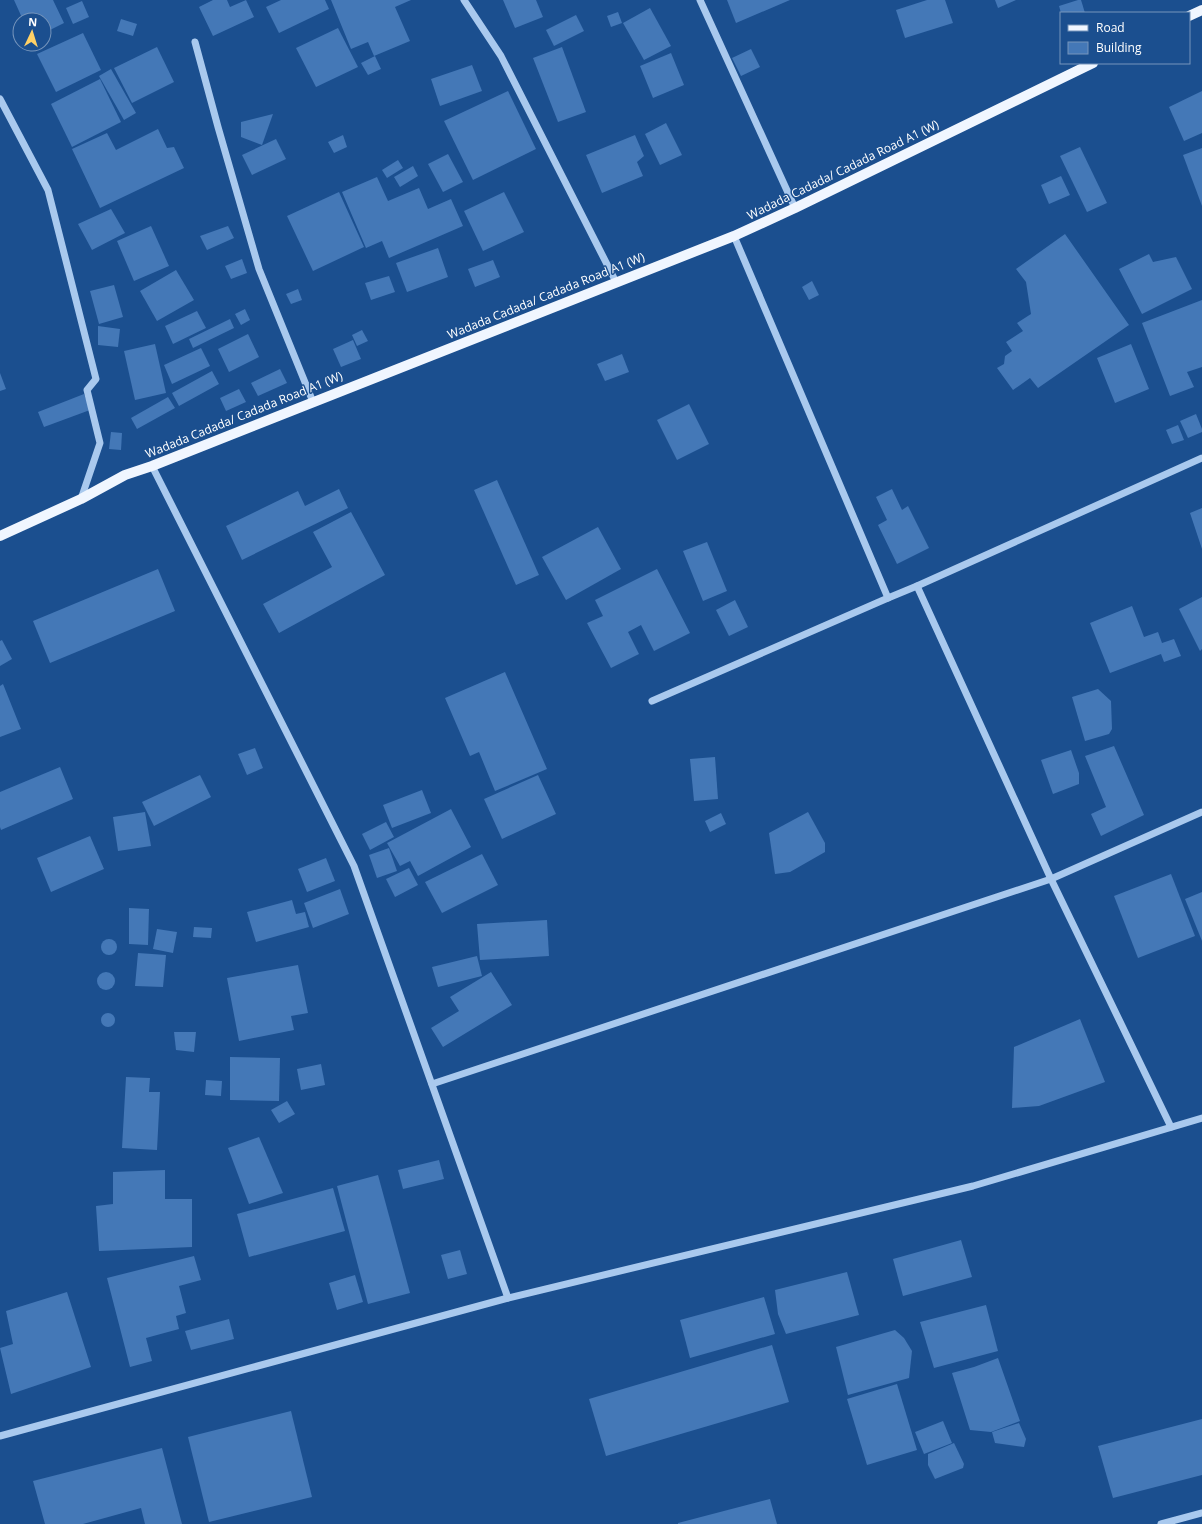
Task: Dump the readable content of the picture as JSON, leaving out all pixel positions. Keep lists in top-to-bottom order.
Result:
{
  "streets": {
    "main road": ["Wadada Cadada/ Cadada Road A1 (W)"]
  },
  "legend": ["Road", "Building"],
  "north": "top"
}
